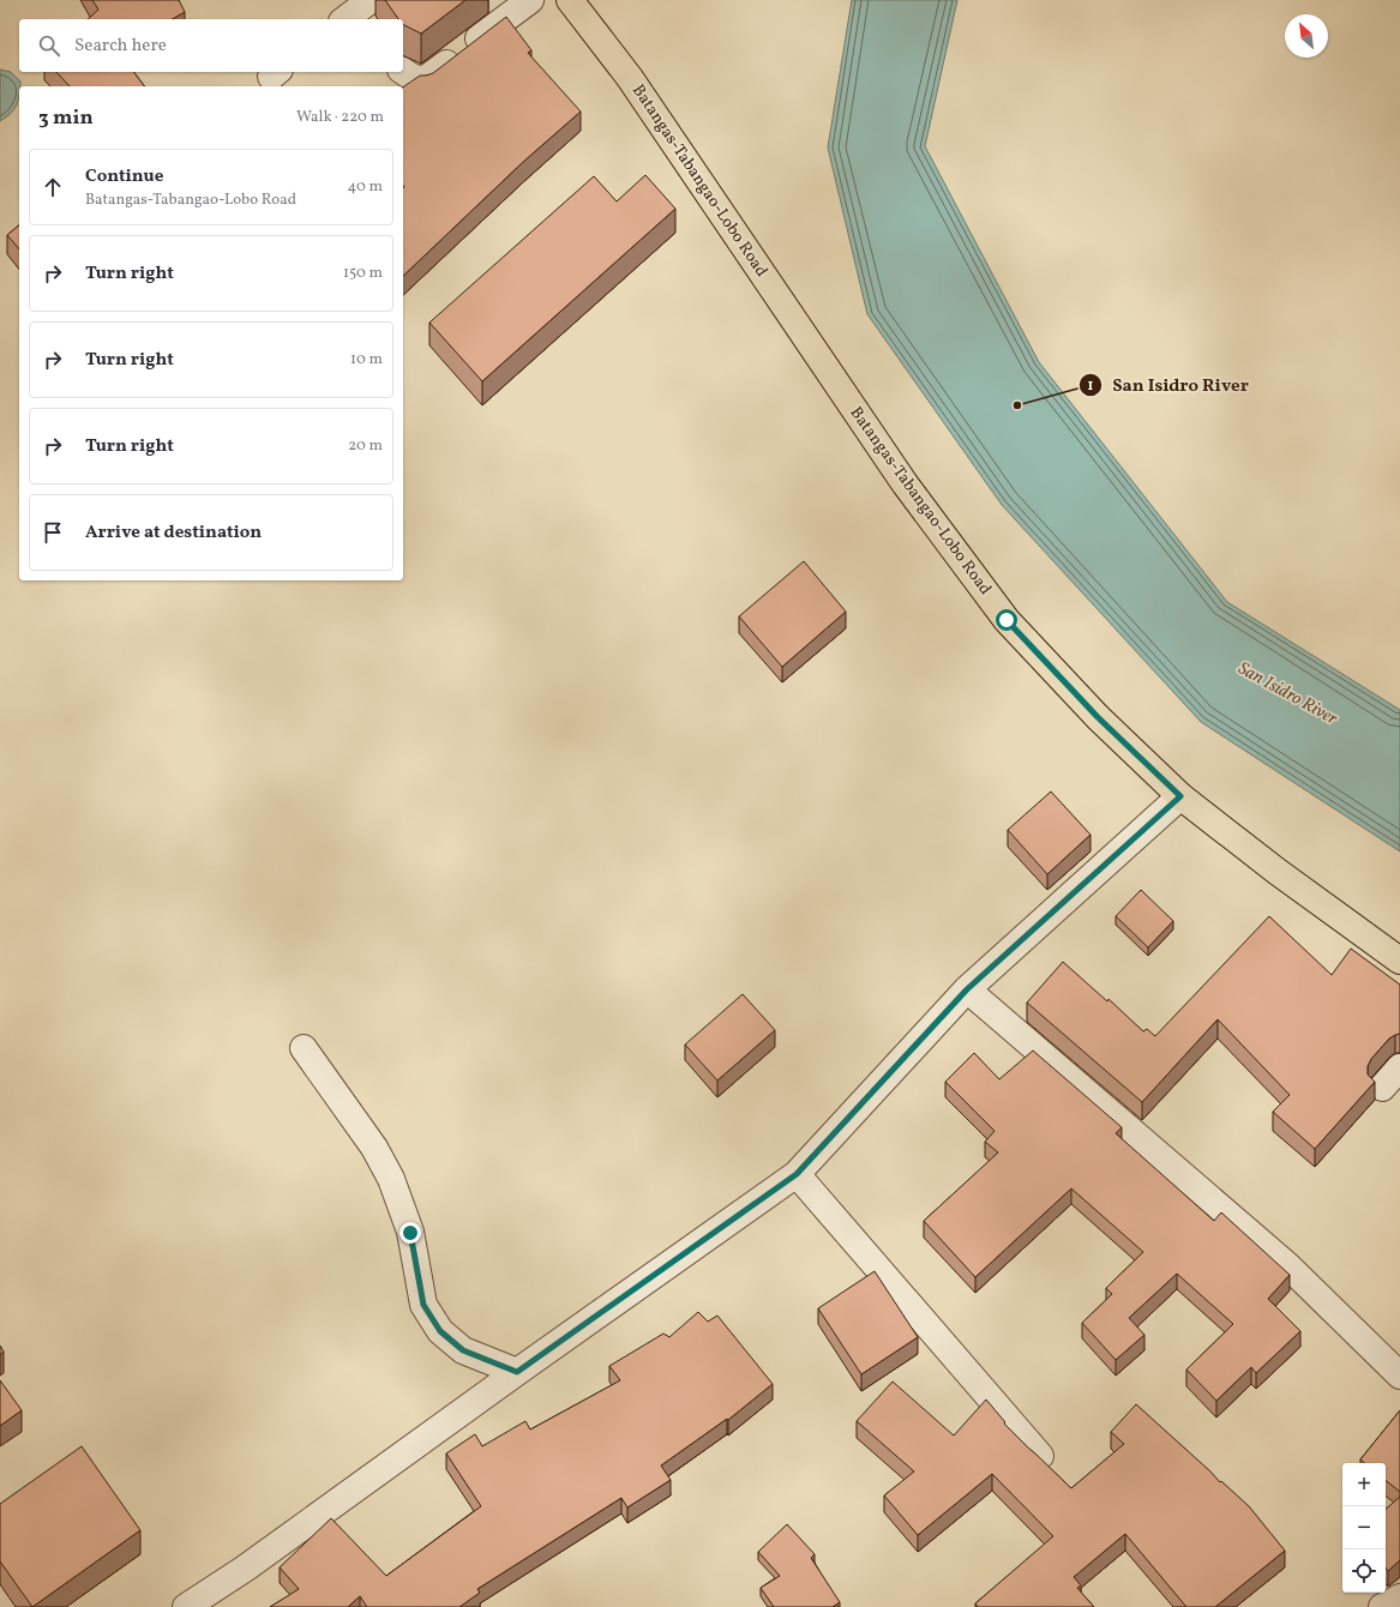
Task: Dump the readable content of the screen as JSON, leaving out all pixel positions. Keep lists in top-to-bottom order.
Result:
{
  "streets": {
    "main road": ["Batangas-Tabangao-Lobo Road"]
  },
  "water": ["San Isidro River"],
  "places": ["San Isidro River"],
  "north": "top left",
  "page": {
    "search": "Search here",
    "heading": ["3 min", "Walk · 220 m"],
    "list": [
      ["Continue", "Batangas-Tabangao-Lobo Road", "40 m"],
      ["Turn right", "150 m"],
      ["Turn right", "10 m"],
      ["Turn right", "20 m"],
      "Arrive at destination"
    ],
    "map_buttons": ["+", "−"]
  }
}
